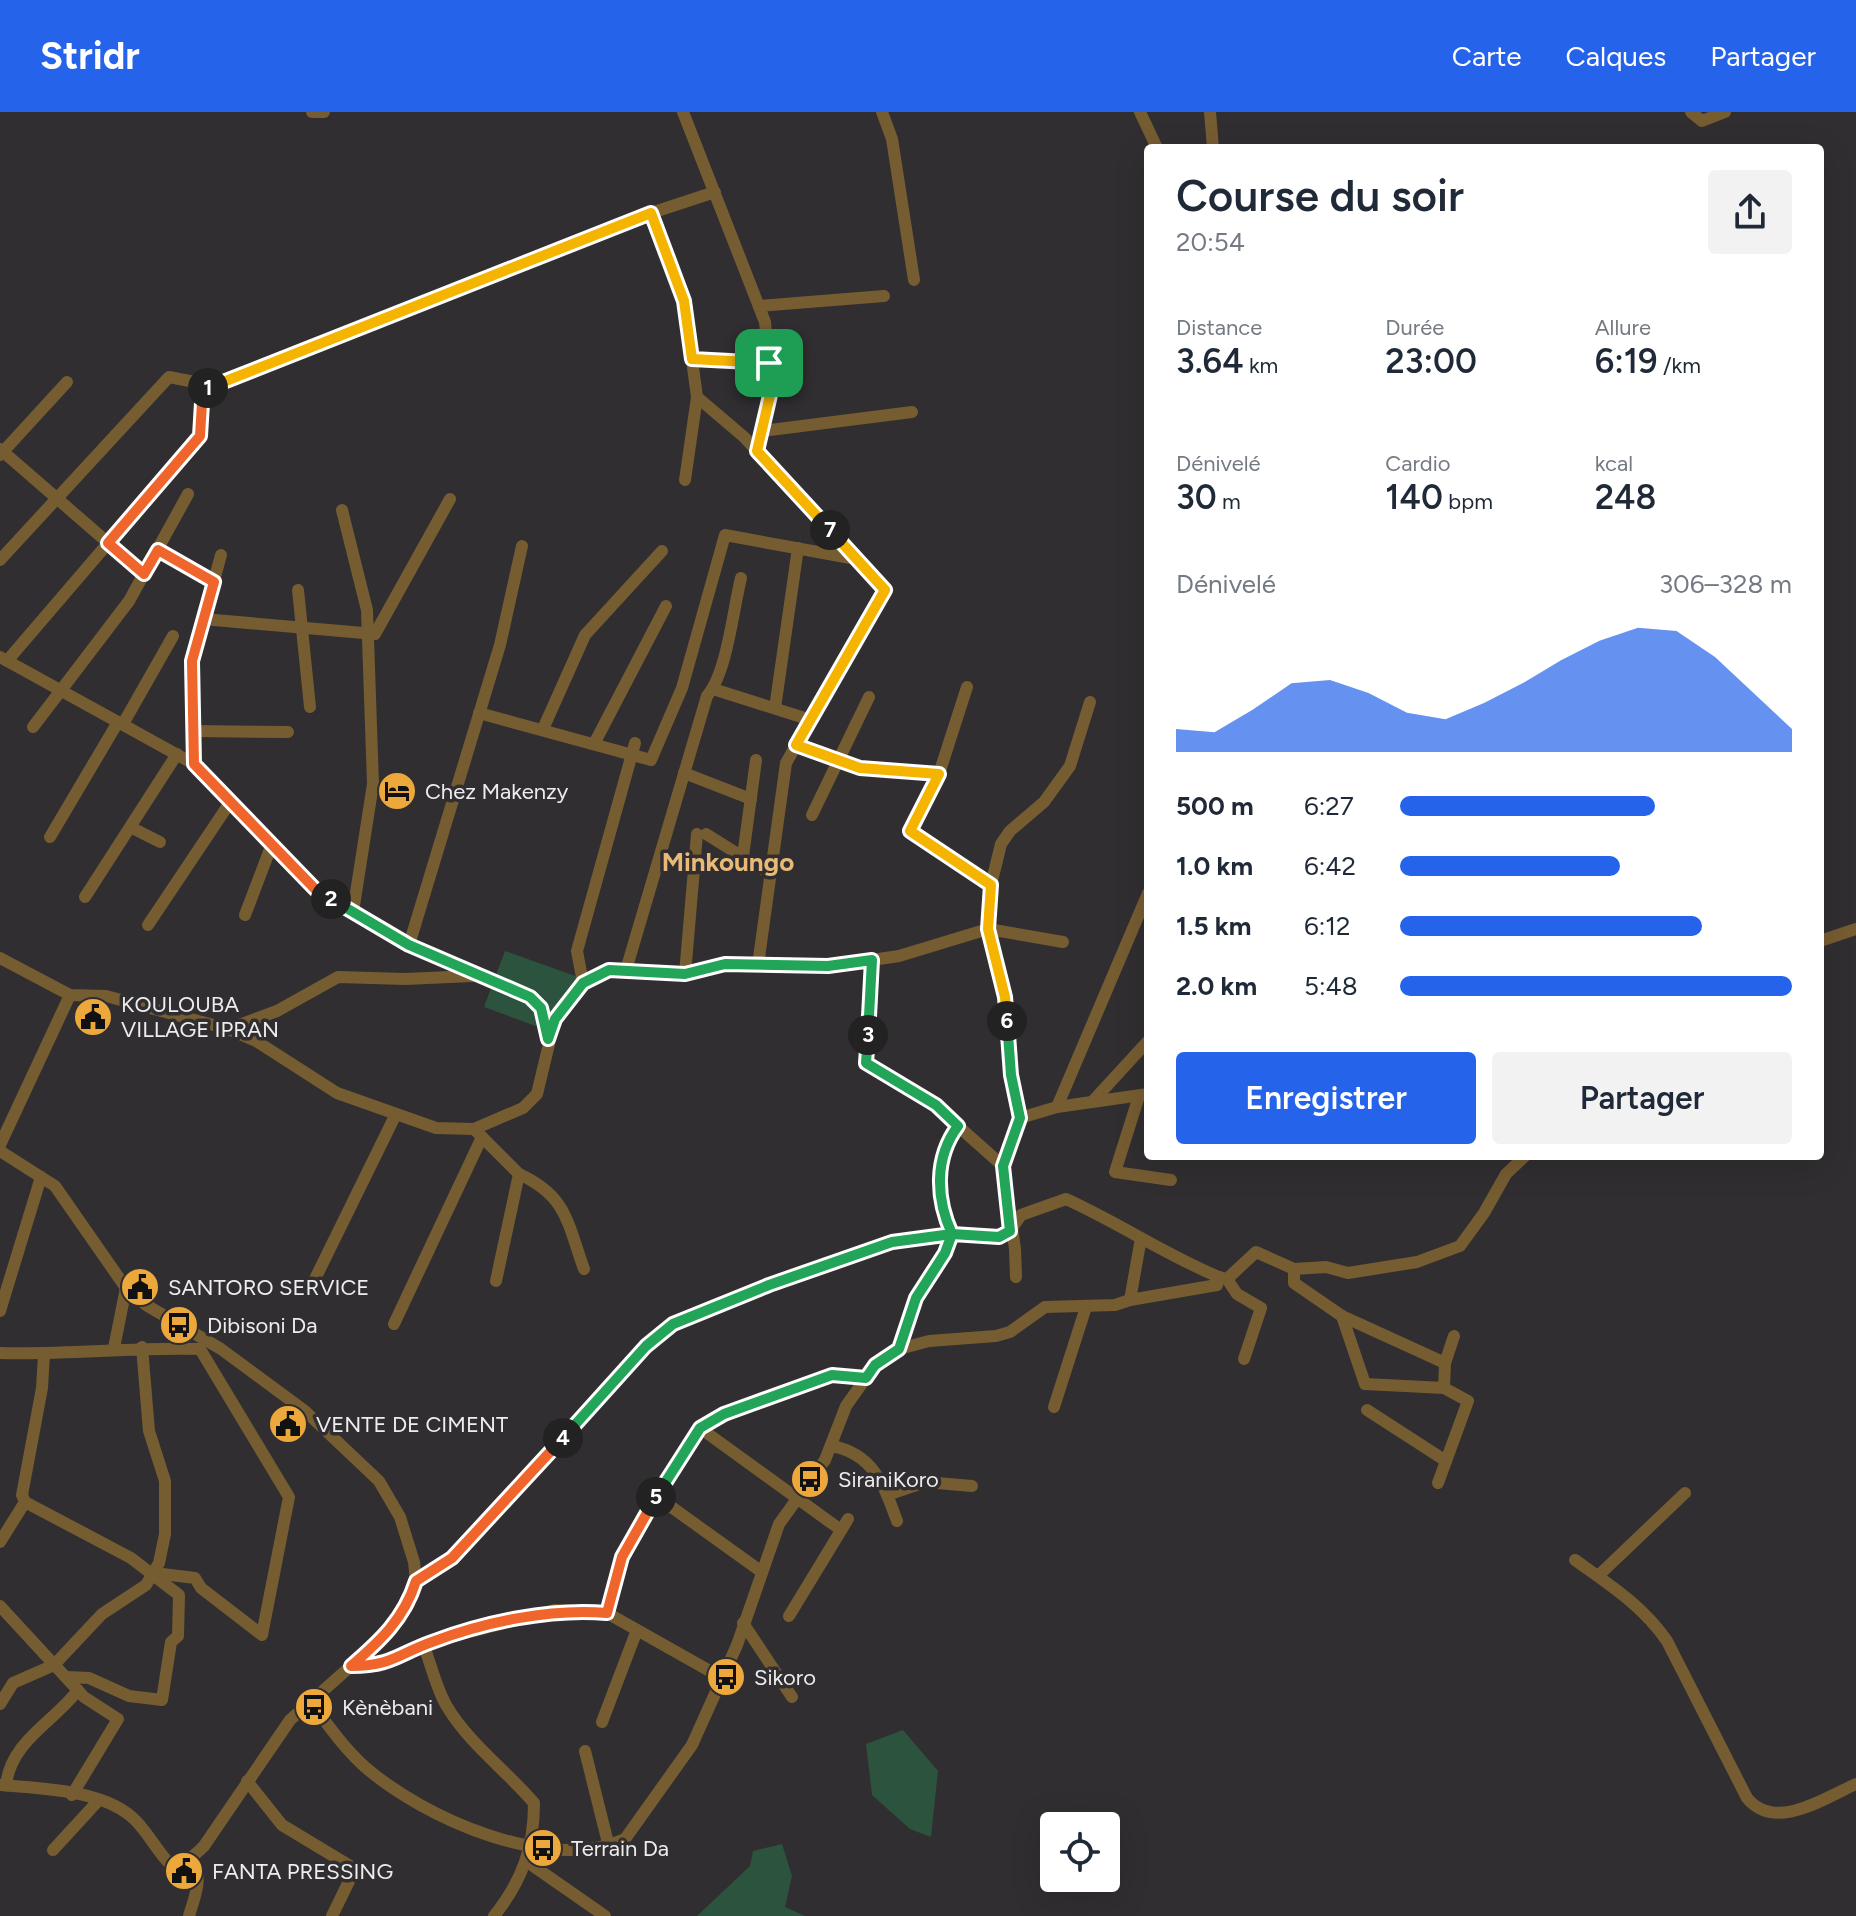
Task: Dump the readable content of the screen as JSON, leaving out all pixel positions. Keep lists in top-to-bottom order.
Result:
{
  "districts": ["Minkoungo"],
  "places": {
    "hotel": ["Chez Makenzy"],
    "public building": [
      "KOULOUBA VILLAGE IPRAN",
      "SANTORO SERVICE",
      "VENTE DE CIMENT",
      "FANTA PRESSING"
    ],
    "bus stop": [
      "Dibisoni Da",
      "SiraniKoro",
      "Sikoro",
      "Kènèbani",
      "Terrain Da"
    ]
  },
  "page": {
    "header": "Stridr",
    "nav": ["Carte", "Calques", "Partager"],
    "heading": ["Course du soir", "20:54"],
    "stats": [
      ["Distance", "3.64 km"],
      ["Durée", "23:00"],
      ["Allure", "6:19 /km"],
      ["Dénivelé", "30 m"],
      ["Cardio", "140 bpm"],
      ["kcal", "248"]
    ],
    "pins": [
      "1",
      "7",
      "2",
      "6",
      "3",
      "4",
      "5"
    ],
    "chart": ["Dénivelé", "306–328 m"],
    "list": [
      {
        "name": "500 m",
        "note": "6:27"
      },
      {
        "name": "1.0 km",
        "note": "6:42"
      },
      {
        "name": "1.5 km",
        "note": "6:12"
      },
      {
        "name": "2.0 km",
        "note": "5:48"
      }
    ],
    "buttons": ["Enregistrer", "Partager"]
  }
}
